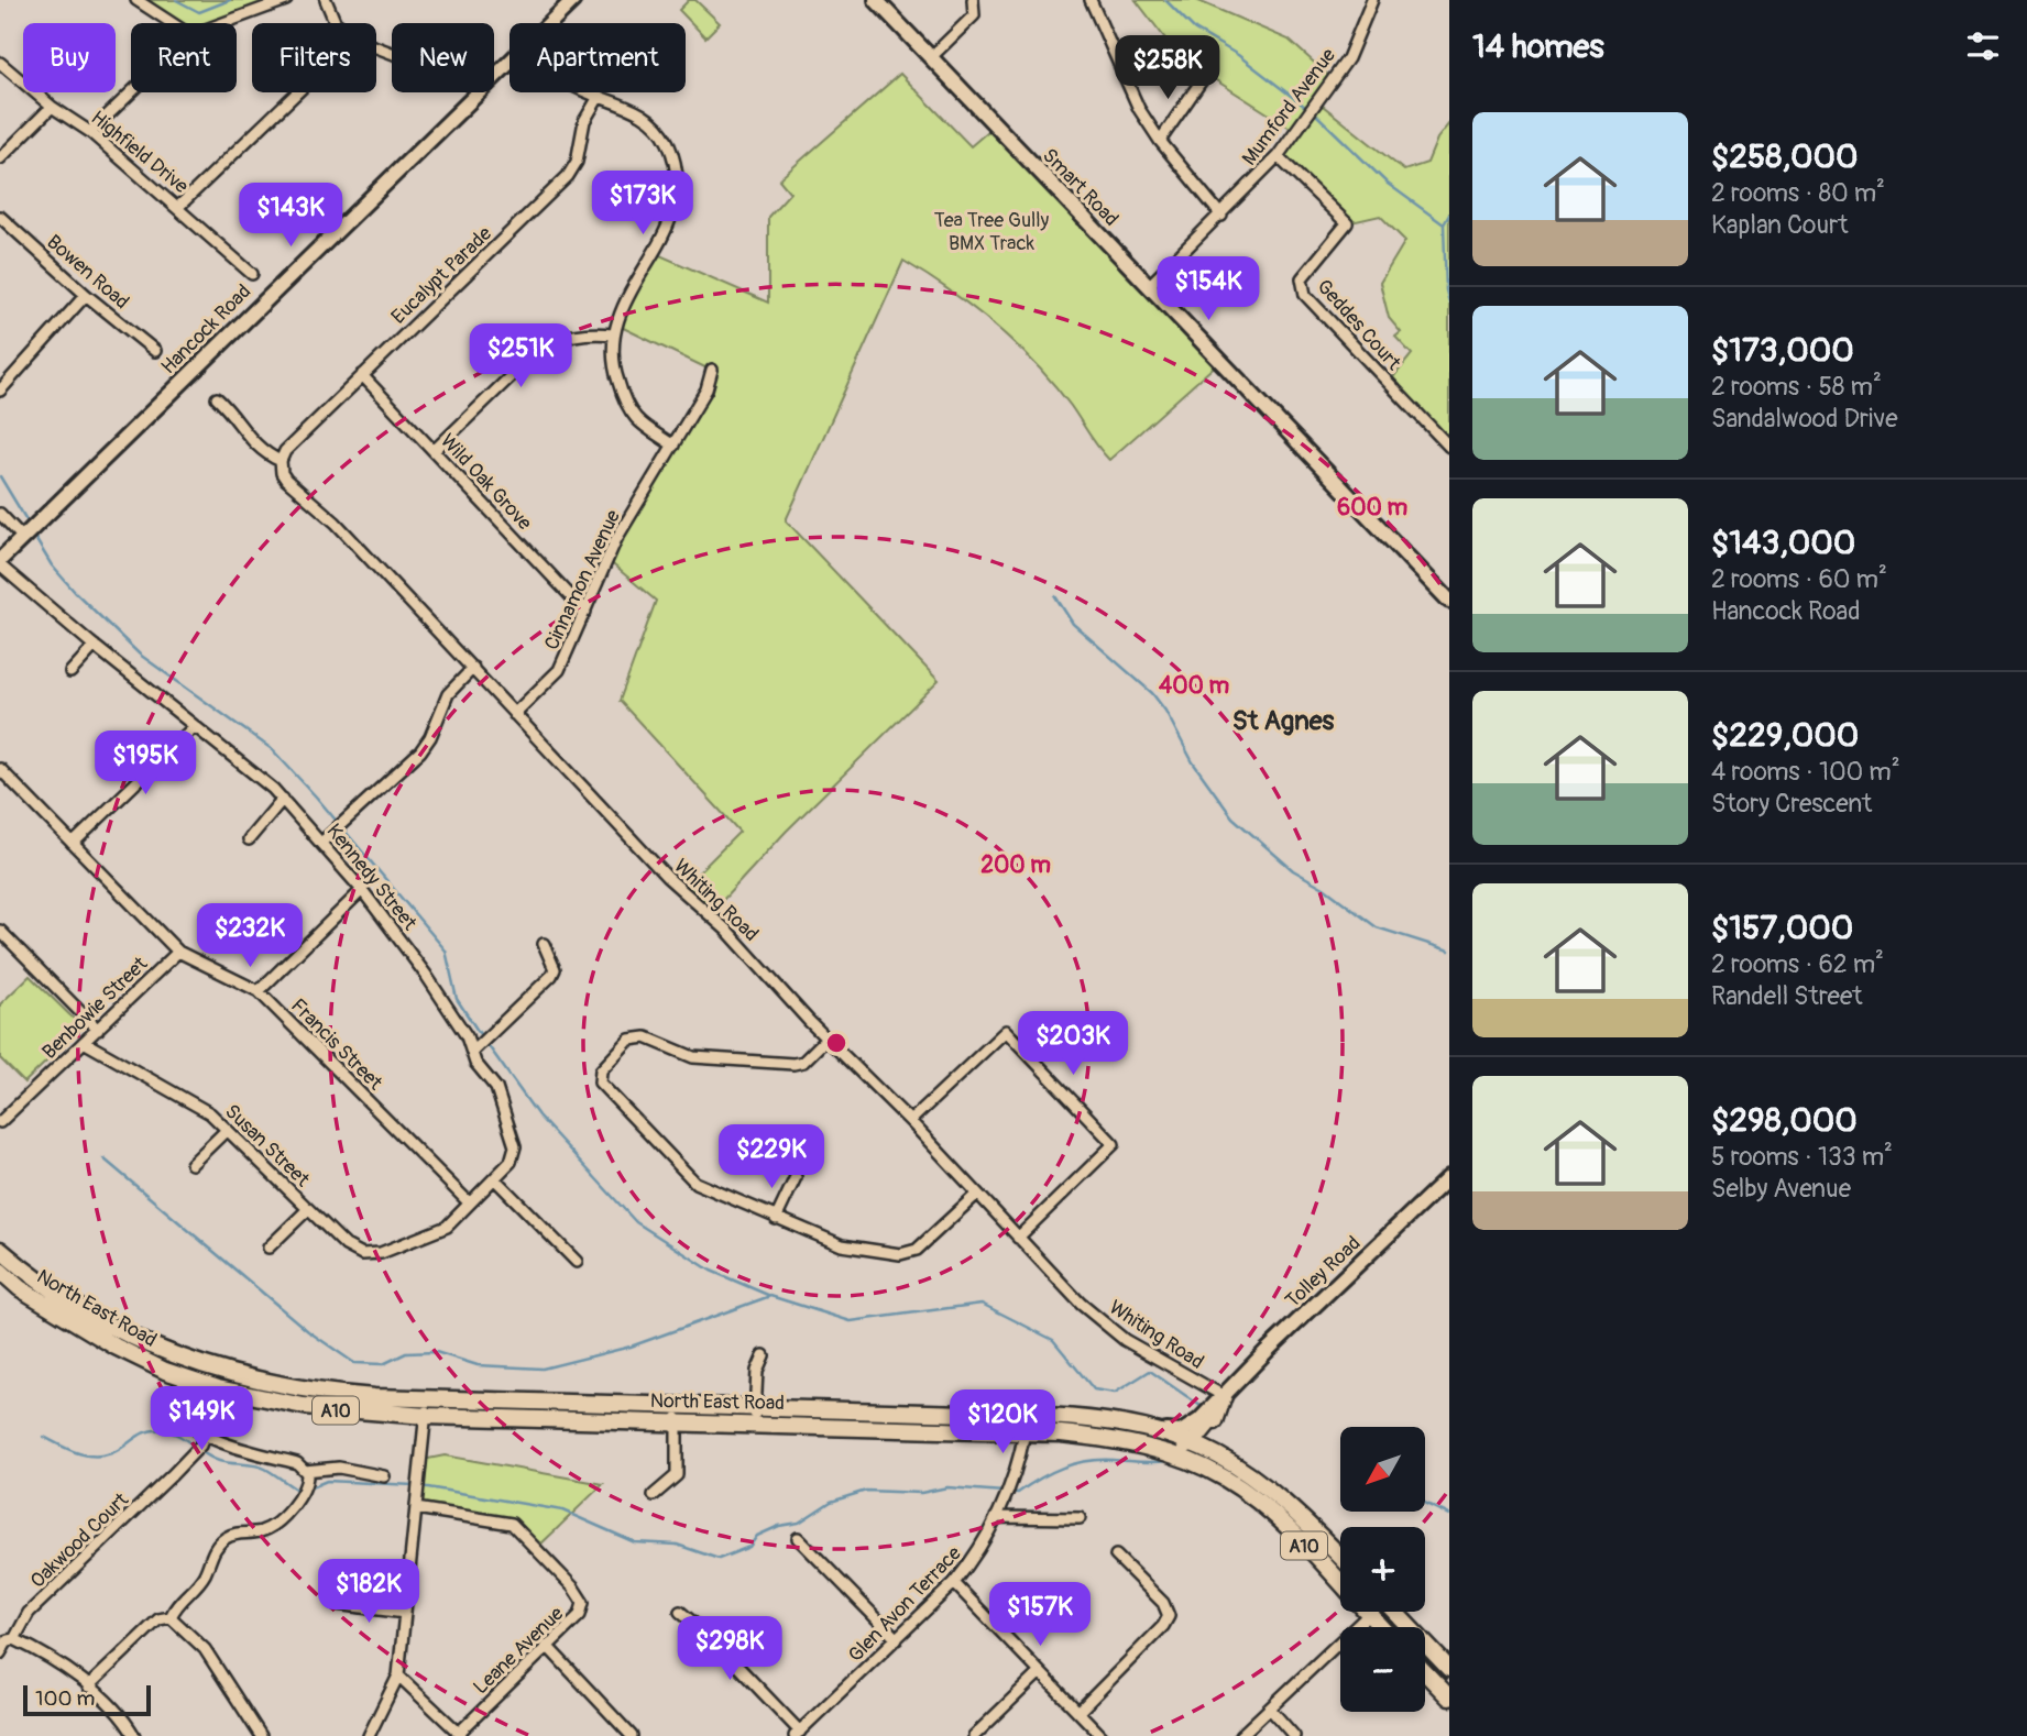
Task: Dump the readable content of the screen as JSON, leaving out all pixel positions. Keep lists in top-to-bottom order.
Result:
{
  "streets": {
    "main road": [
      "Smart Road",
      "Hancock Road",
      "Tolley Road",
      "North East Road",
      "A10"
    ],
    "street": [
      "Mumford Avenue",
      "Highfield Drive",
      "Bowen Road",
      "Eucalypt Parade",
      "Geddes Court",
      "Wild Oak Grove",
      "Cinnamon Avenue",
      "Kennedy Street",
      "Whiting Road",
      "Benbowie Street",
      "Francis Street",
      "Susan Street",
      "Oakwood Court",
      "Glen Avon Terrace",
      "Leane Avenue"
    ]
  },
  "crossings": [
    ["Mumford Avenue", "Smart Road"],
    ["Mumford Avenue", "Geddes Court"],
    ["Eucalypt Parade", "Wild Oak Grove"],
    ["Eucalypt Parade", "Whiting Road"],
    ["Hancock Road", "Kennedy Street"],
    ["Wild Oak Grove", "Cinnamon Avenue"],
    ["Cinnamon Avenue", "Whiting Road"],
    ["Kennedy Street", "Francis Street"],
    ["Kennedy Street", "Susan Street"],
    ["Whiting Road", "Tolley Road"],
    ["Benbowie Street", "Francis Street"],
    ["Benbowie Street", "Susan Street"],
    ["North East Road", "Glen Avon Terrace"]
  ],
  "districts": ["St Agnes"],
  "parks": ["Tea Tree Gully BMX Track"],
  "scale_bar": "100 m",
  "north": "bottom left",
  "page": {
    "heading": "14 homes",
    "chip": [
      "Buy",
      "Rent",
      "Filters",
      "New",
      "Apartment"
    ],
    "price": [
      "$258K",
      "$173K",
      "$143K",
      "$154K",
      "$251K",
      "$195K",
      "$232K",
      "$203K",
      "$229K",
      "$149K",
      "$120K",
      "$182K",
      "$157K",
      "$298K"
    ],
    "list": [
      {
        "name": "$258,000",
        "note": "2 rooms · 80 m² · Kaplan Court"
      },
      {
        "name": "$173,000",
        "note": "2 rooms · 58 m² · Sandalwood Drive"
      },
      {
        "name": "$143,000",
        "note": "2 rooms · 60 m² · Hancock Road"
      },
      {
        "name": "$229,000",
        "note": "4 rooms · 100 m² · Story Crescent"
      },
      {
        "name": "$157,000",
        "note": "2 rooms · 62 m² · Randell Street"
      },
      {
        "name": "$298,000",
        "note": "5 rooms · 133 m² · Selby Avenue"
      }
    ],
    "map_buttons": ["+", "−"],
    "scale": "100 m"
  },
  "rings": ["600 m", "400 m", "200 m"]
}
